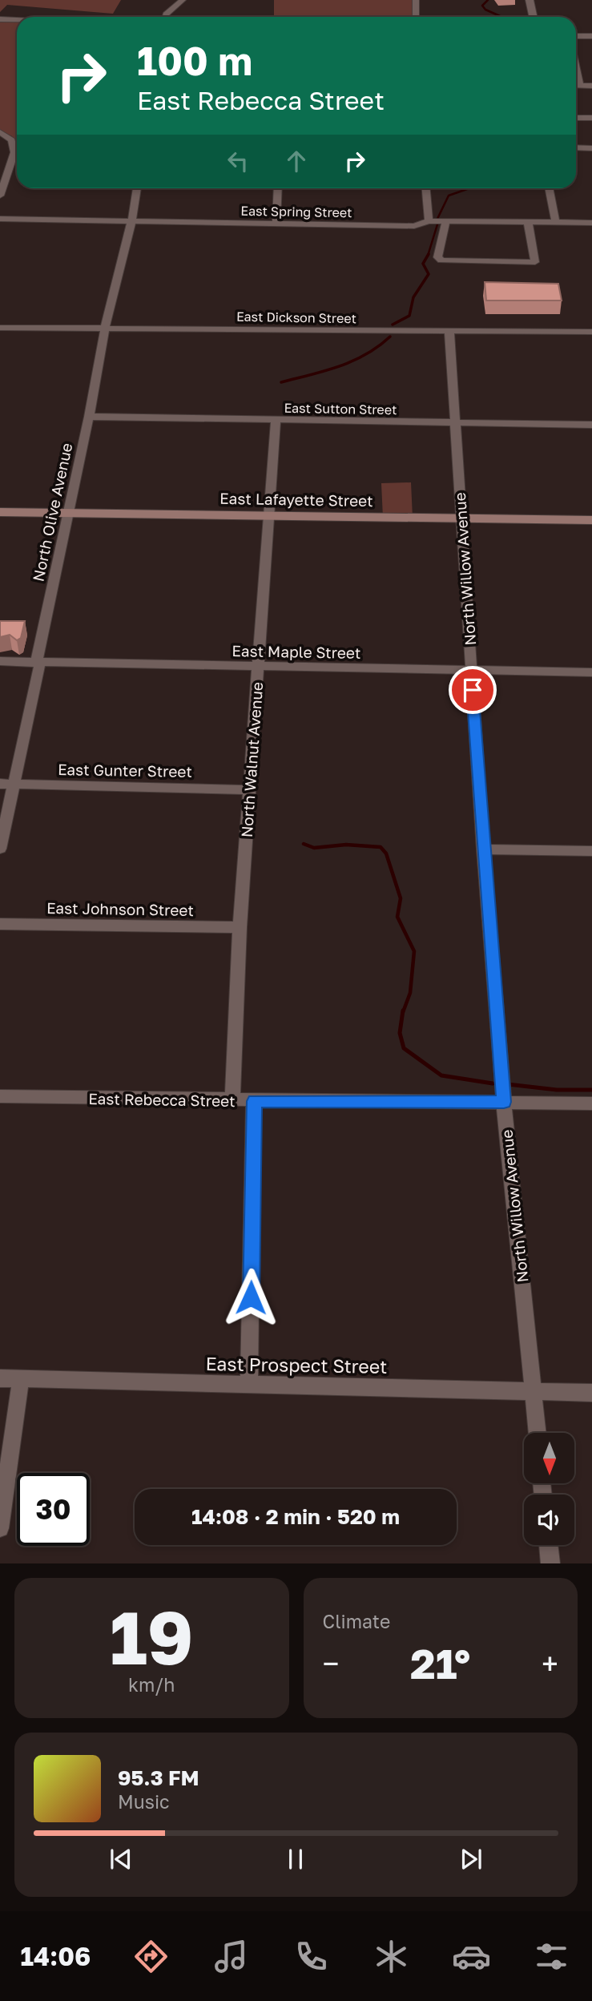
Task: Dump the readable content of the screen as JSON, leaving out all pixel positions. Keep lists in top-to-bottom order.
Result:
{
  "streets": {
    "main road": ["East Lafayette Street"],
    "street": [
      "East Spring Street",
      "East Dickson Street",
      "East Sutton Street",
      "North Olive Avenue",
      "North Willow Avenue",
      "East Maple Street",
      "North Walnut Avenue",
      "East Gunter Street",
      "East Johnson Street",
      "East Rebecca Street",
      "East Prospect Street"
    ]
  },
  "crossings": [
    ["East Spring Street", "North Olive Avenue"],
    ["East Dickson Street", "North Olive Avenue"],
    ["East Dickson Street", "North Willow Avenue"],
    ["East Sutton Street", "North Olive Avenue"],
    ["East Sutton Street", "North Willow Avenue"],
    ["East Sutton Street", "North Walnut Avenue"],
    ["East Lafayette Street", "North Olive Avenue"],
    ["East Lafayette Street", "North Willow Avenue"],
    ["East Lafayette Street", "North Walnut Avenue"],
    ["North Olive Avenue", "East Maple Street"],
    ["North Olive Avenue", "East Gunter Street"],
    ["North Willow Avenue", "East Maple Street"],
    ["North Willow Avenue", "East Rebecca Street"],
    ["North Willow Avenue", "East Prospect Street"],
    ["East Maple Street", "North Walnut Avenue"],
    ["North Walnut Avenue", "East Gunter Street"],
    ["North Walnut Avenue", "East Johnson Street"],
    ["North Walnut Avenue", "East Rebecca Street"]
  ],
  "north": "bottom",
  "page": {
    "turn": ["100 m", "East Rebecca Street"],
    "limit": "30",
    "trip": "14:08 · 2 min · 520 m",
    "tile": [
      ["19", "km/h"],
      "Climate"
    ],
    "heat": ["−", "21°", "+"],
    "song": ["95.3 FM", "Music"],
    "tabs": "14:06"
  }
}
